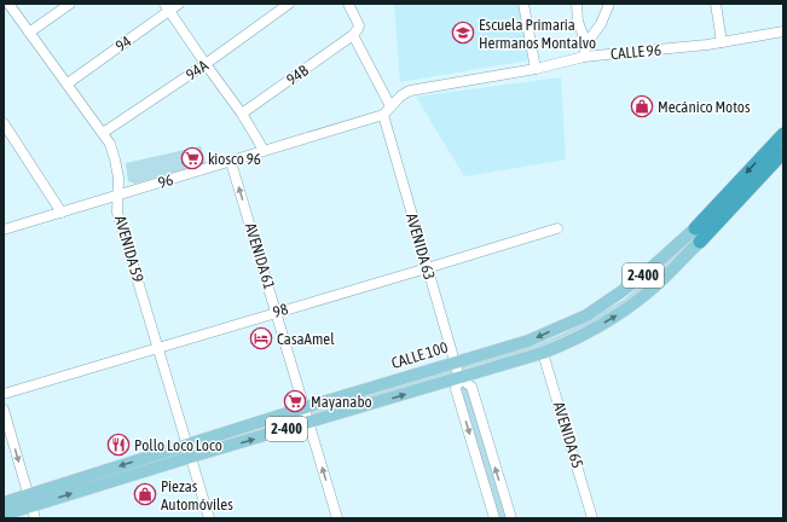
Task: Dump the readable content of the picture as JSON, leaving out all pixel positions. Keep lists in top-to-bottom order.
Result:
{
  "streets": {
    "highway": ["2-400", "CALLE 100"],
    "street": [
      "94",
      "CALLE 96",
      "94A",
      "94B",
      "96",
      "AVENIDA 63",
      "AVENIDA 59",
      "AVENIDA 61",
      "98",
      "AVENIDA 65"
    ]
  },
  "crossings": [
    ["94", "AVENIDA 59"],
    ["CALLE 96", "96"],
    ["CALLE 96", "AVENIDA 63"],
    ["94A", "AVENIDA 59"],
    ["96", "AVENIDA 63"],
    ["96", "AVENIDA 59"],
    ["96", "AVENIDA 61"],
    ["AVENIDA 63", "98"],
    ["AVENIDA 63", "CALLE 100"],
    ["AVENIDA 59", "98"],
    ["AVENIDA 59", "CALLE 100"],
    ["AVENIDA 61", "98"],
    ["AVENIDA 61", "CALLE 100"],
    ["CALLE 100", "AVENIDA 65"]
  ],
  "one_way": ["AVENIDA 61"],
  "places": {
    "school or university": ["Escuela Primaria Hermanos Montalvo"],
    "shop": ["Mecánico Motos", "Piezas Automóviles"],
    "supermarket": ["kiosco 96", "Mayanabo"],
    "hotel": ["CasaAmel"],
    "restaurant": ["Pollo Loco Loco"]
  }
}
